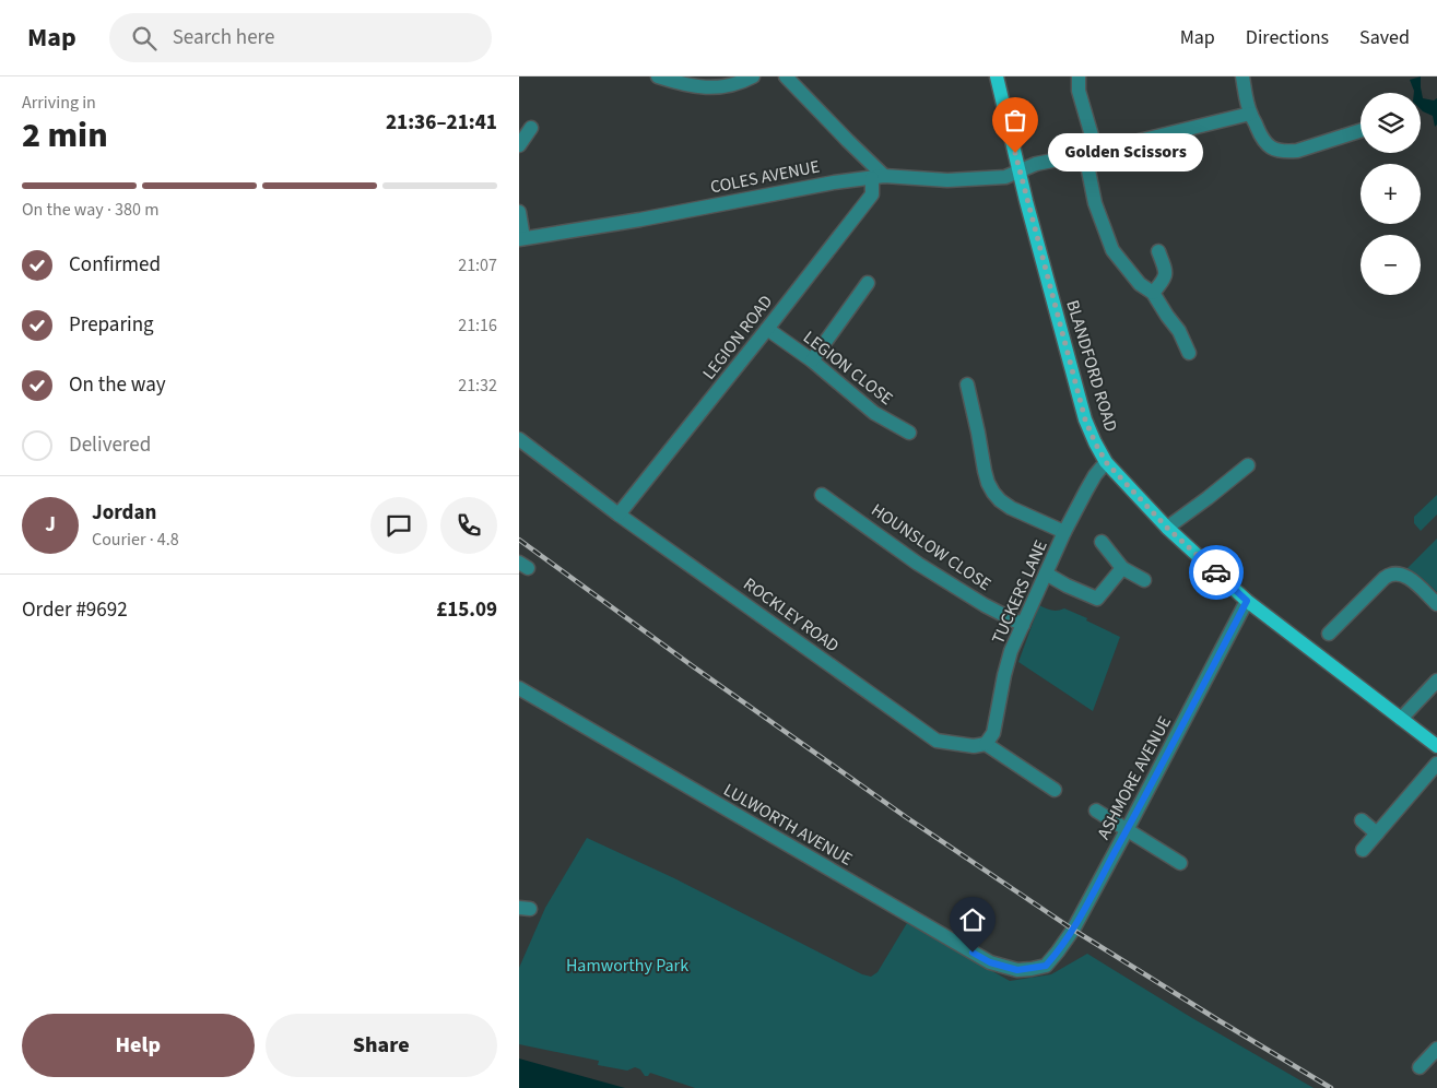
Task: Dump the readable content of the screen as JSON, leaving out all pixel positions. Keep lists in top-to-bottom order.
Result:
{
  "streets": {
    "main road": ["BLANDFORD ROAD"],
    "street": [
      "COLES AVENUE",
      "LEGION ROAD",
      "LEGION CLOSE",
      "HOUNSLOW CLOSE",
      "TUCKERS LANE",
      "ROCKLEY ROAD",
      "ASHMORE AVENUE",
      "LULWORTH AVENUE"
    ]
  },
  "crossings": [
    ["COLES AVENUE", "LEGION ROAD"],
    ["COLES AVENUE", "BLANDFORD ROAD"],
    ["LEGION ROAD", "LEGION CLOSE"],
    ["LEGION ROAD", "ROCKLEY ROAD"],
    ["BLANDFORD ROAD", "TUCKERS LANE"],
    ["BLANDFORD ROAD", "ASHMORE AVENUE"],
    ["HOUNSLOW CLOSE", "TUCKERS LANE"],
    ["TUCKERS LANE", "ROCKLEY ROAD"],
    ["ASHMORE AVENUE", "LULWORTH AVENUE"]
  ],
  "parks": ["Hamworthy Park"],
  "places": ["Golden Scissors"],
  "page": {
    "header": "Map",
    "search": "Search here",
    "nav": ["Map", "Directions", "Saved"],
    "heading": ["2 min", "Arriving in", "21:36–21:41"],
    "panel": [
      "Jordan",
      "Courier · 4.8",
      "Order #9692",
      "£15.09"
    ],
    "map_buttons": ["+", "−"],
    "bubble": "Golden Scissors",
    "bar": "On the way · 380 m",
    "list": [
      ["Confirmed", "21:07"],
      ["Preparing", "21:16"],
      ["On the way", "21:32"],
      "Delivered"
    ],
    "round": "J",
    "buttons": ["Help", "Share"]
  }
}
